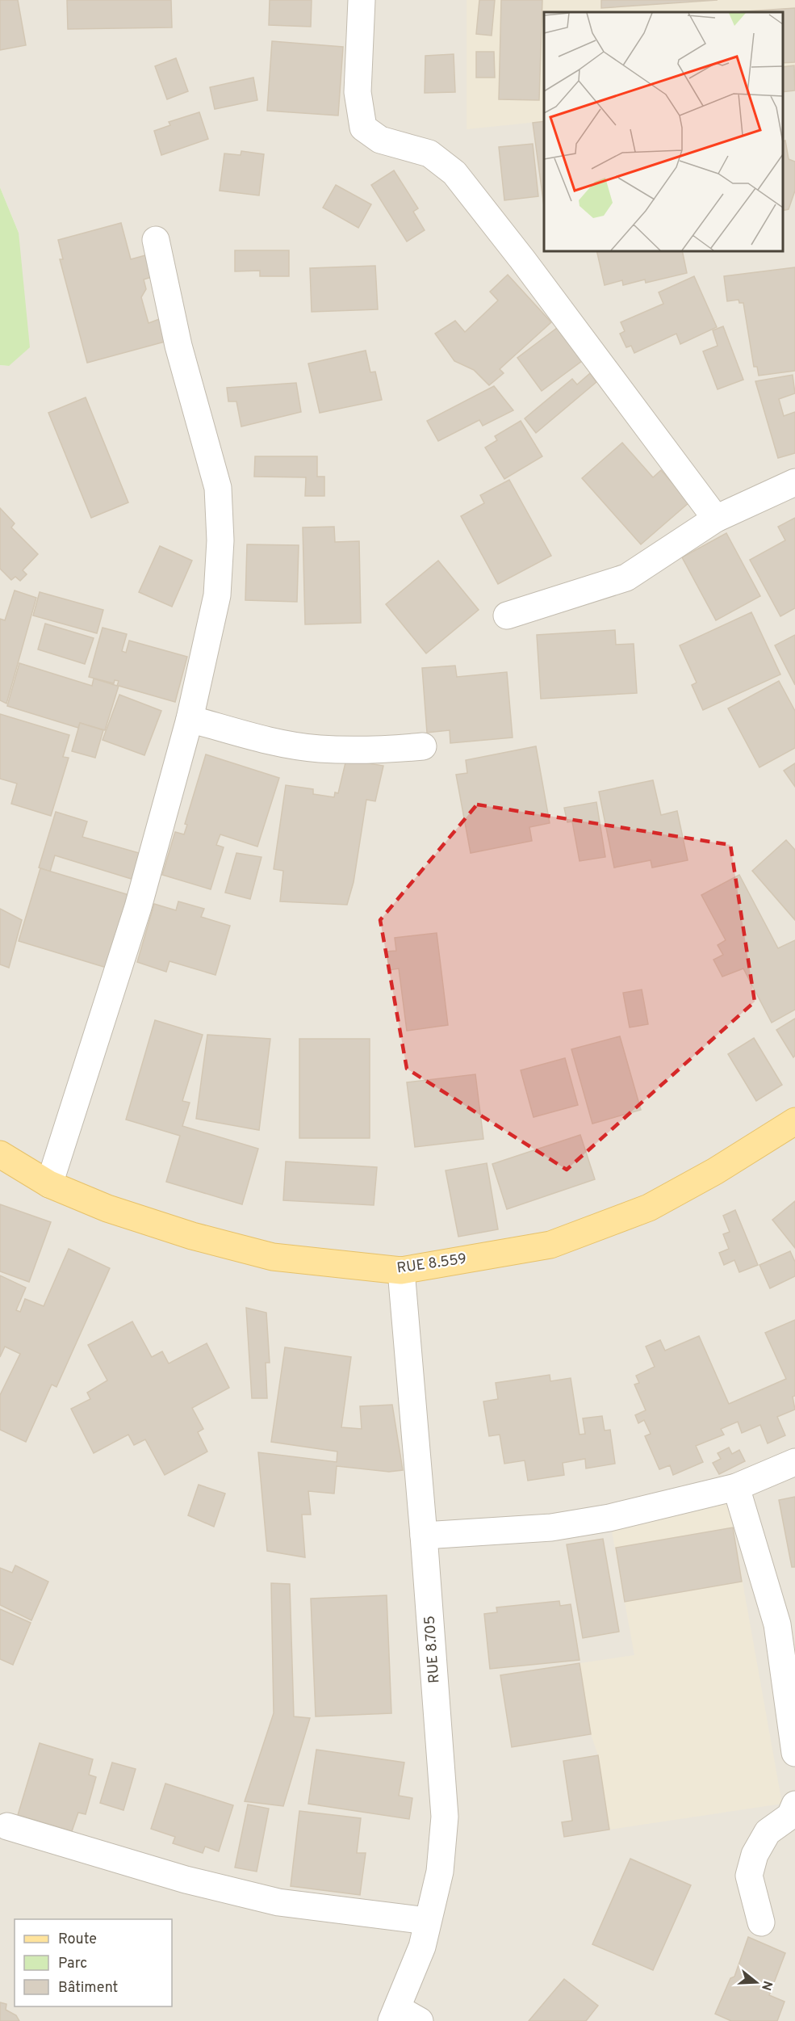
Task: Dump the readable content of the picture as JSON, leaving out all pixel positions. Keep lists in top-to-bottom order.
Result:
{
  "streets": {
    "main road": ["RUE 8.559"],
    "street": ["RUE 8.705"]
  },
  "crossings": [
    ["RUE 8.559", "RUE 8.705"]
  ],
  "legend": ["Route", "Parc", "Bâtiment"],
  "north": "right"
}
